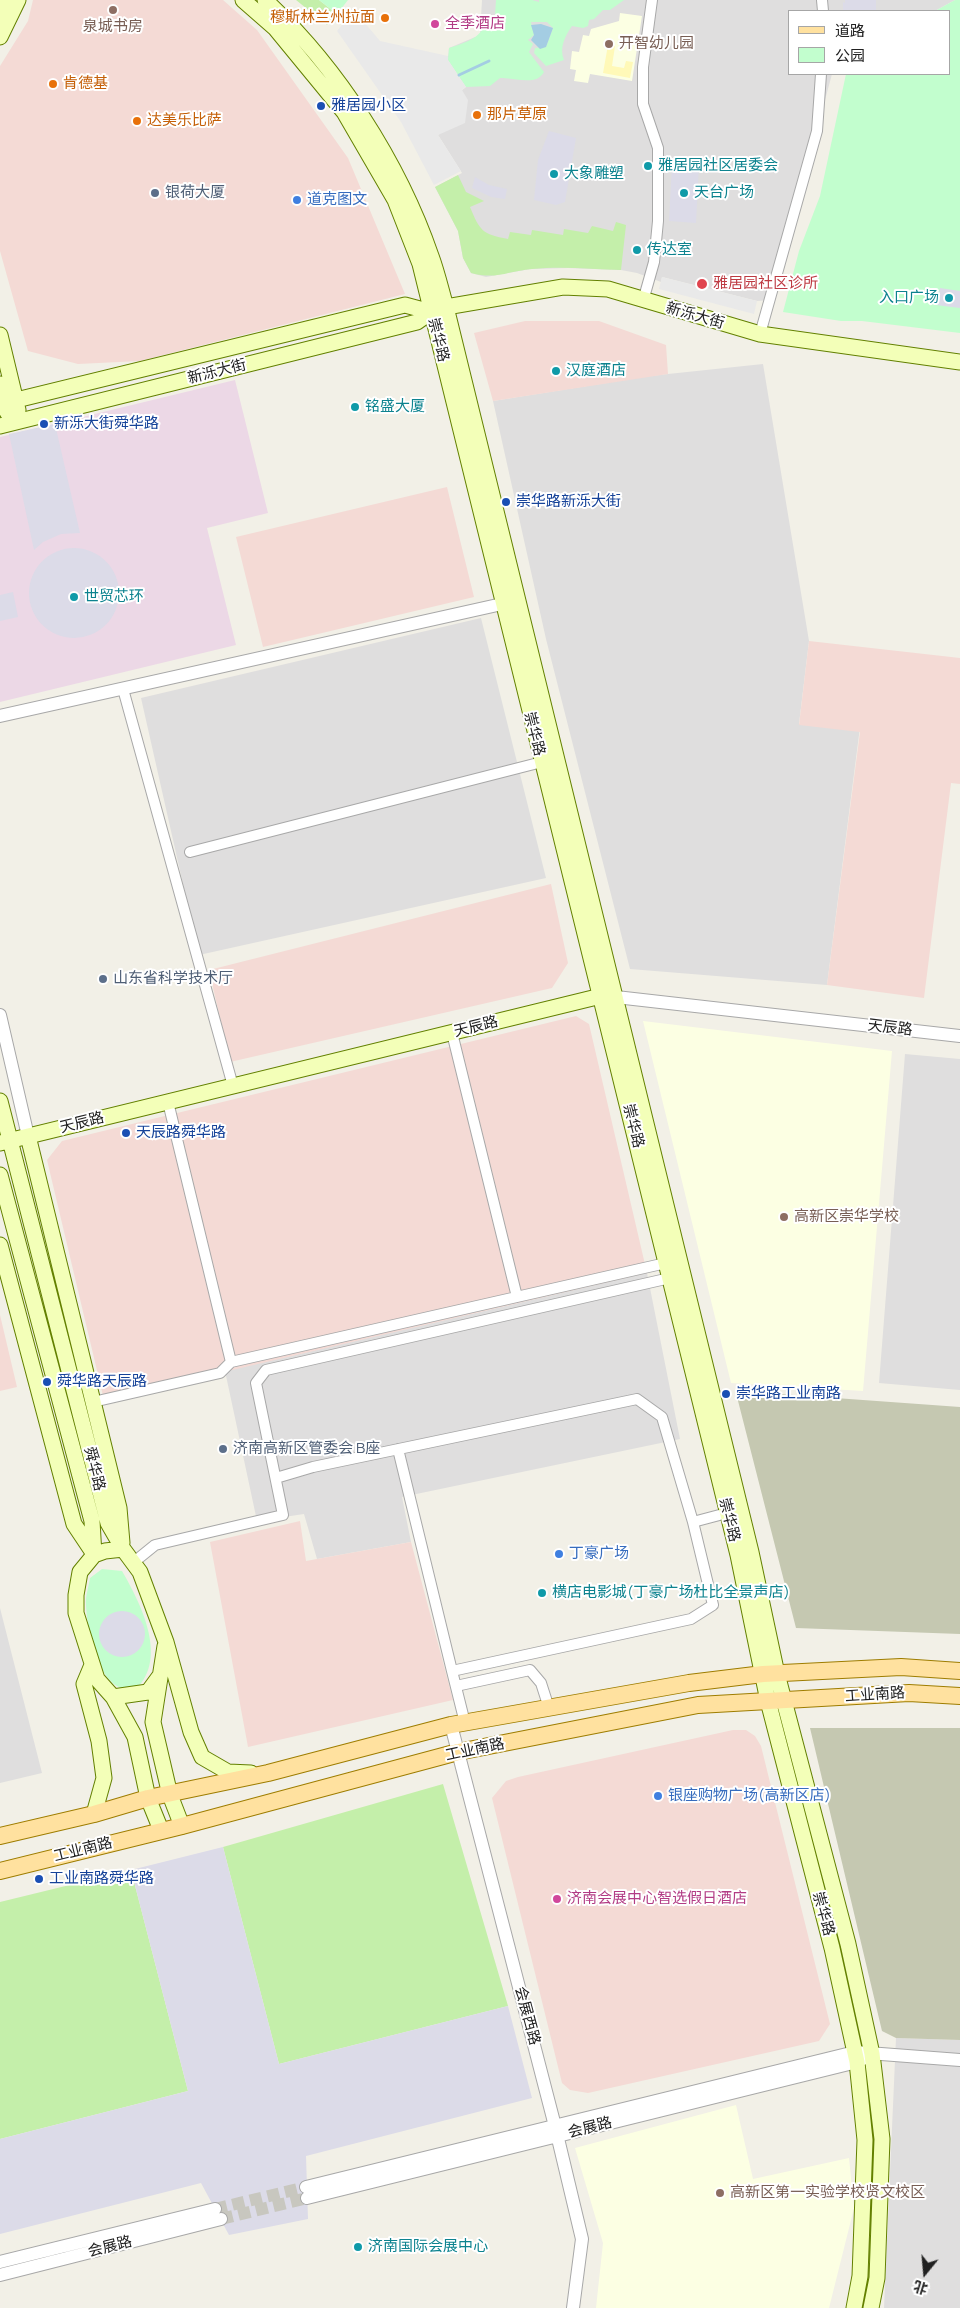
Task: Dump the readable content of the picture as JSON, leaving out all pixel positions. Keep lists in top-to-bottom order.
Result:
{
  "streets": {
    "main road": [
      "新泺大街",
      "崇华路",
      "天辰路",
      "舜华路",
      "工业南路"
    ],
    "street": ["会展西路", "会展路"]
  },
  "crossings": [
    ["新泺大街", "崇华路"],
    ["崇华路", "天辰路"],
    ["崇华路", "工业南路"],
    ["崇华路", "会展路"],
    ["天辰路", "舜华路"],
    ["舜华路", "工业南路"],
    ["工业南路", "会展西路"],
    ["会展西路", "会展路"]
  ],
  "places": [
    "泉城书房",
    "穆斯林兰州拉面",
    "全季酒店",
    "开智幼儿园",
    "肯德基",
    "雅居园小区",
    "那片草原",
    "达美乐比萨",
    "雅居园社区居委会",
    "大象雕塑",
    "银荷大厦",
    "天台广场",
    "道克图文",
    "传达室",
    "雅居园社区诊所",
    "入口广场",
    "汉庭酒店",
    "铭盛大厦",
    "新泺大街舜华路",
    "崇华路新泺大街",
    "世贸芯环",
    "山东省科学技术厅",
    "天辰路舜华路",
    "高新区崇华学校",
    "舜华路天辰路",
    "崇华路工业南路",
    "济南高新区管委会 B座",
    "丁豪广场",
    "横店电影城(丁豪广场杜比全景声店)",
    "银座购物广场(高新区店)",
    "工业南路舜华路",
    "济南会展中心智选假日酒店",
    "高新区第一实验学校贤文校区",
    "济南国际会展中心"
  ],
  "legend": ["道路", "公园"],
  "north": "bottom"
}
